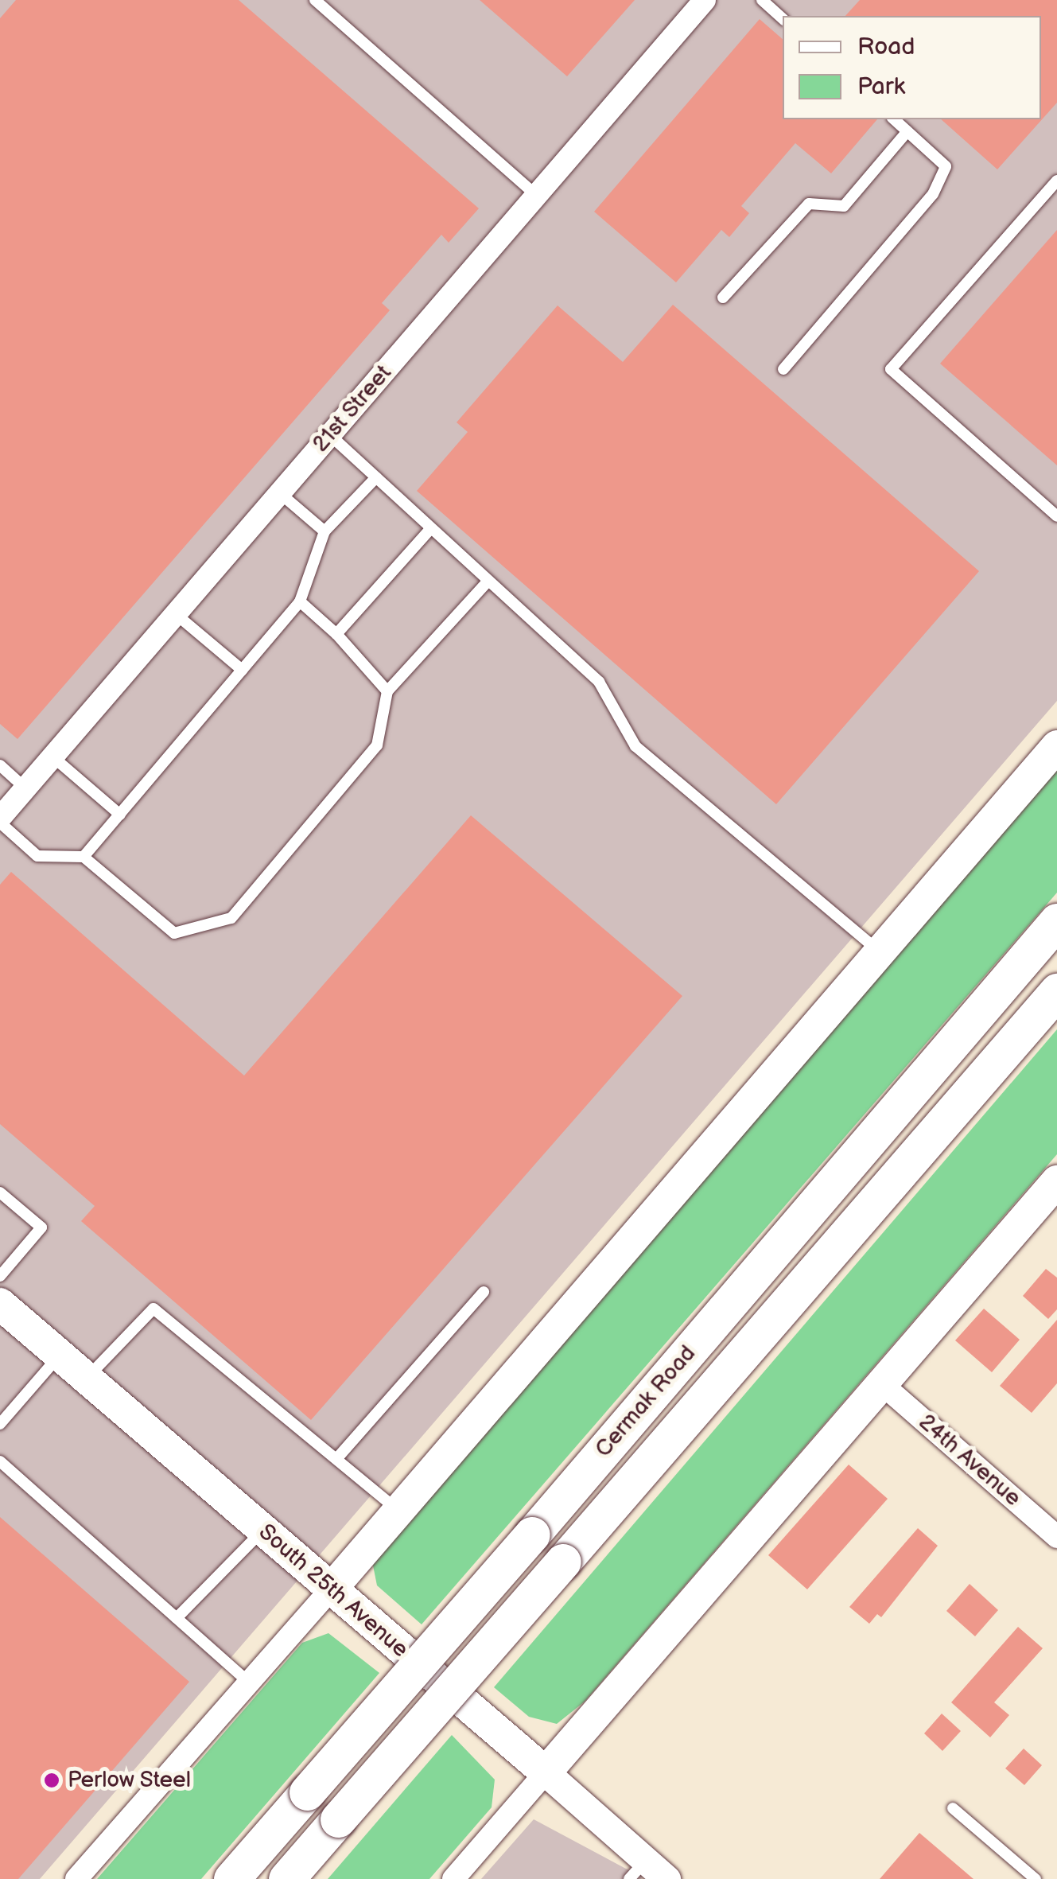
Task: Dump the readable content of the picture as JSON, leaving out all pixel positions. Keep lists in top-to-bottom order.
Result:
{
  "streets": {
    "main road": ["Cermak Road", "South 25th Avenue"],
    "street": ["21st Street", "24th Avenue"]
  },
  "places": ["Perlow Steel"],
  "legend": ["Road", "Park"]
}
